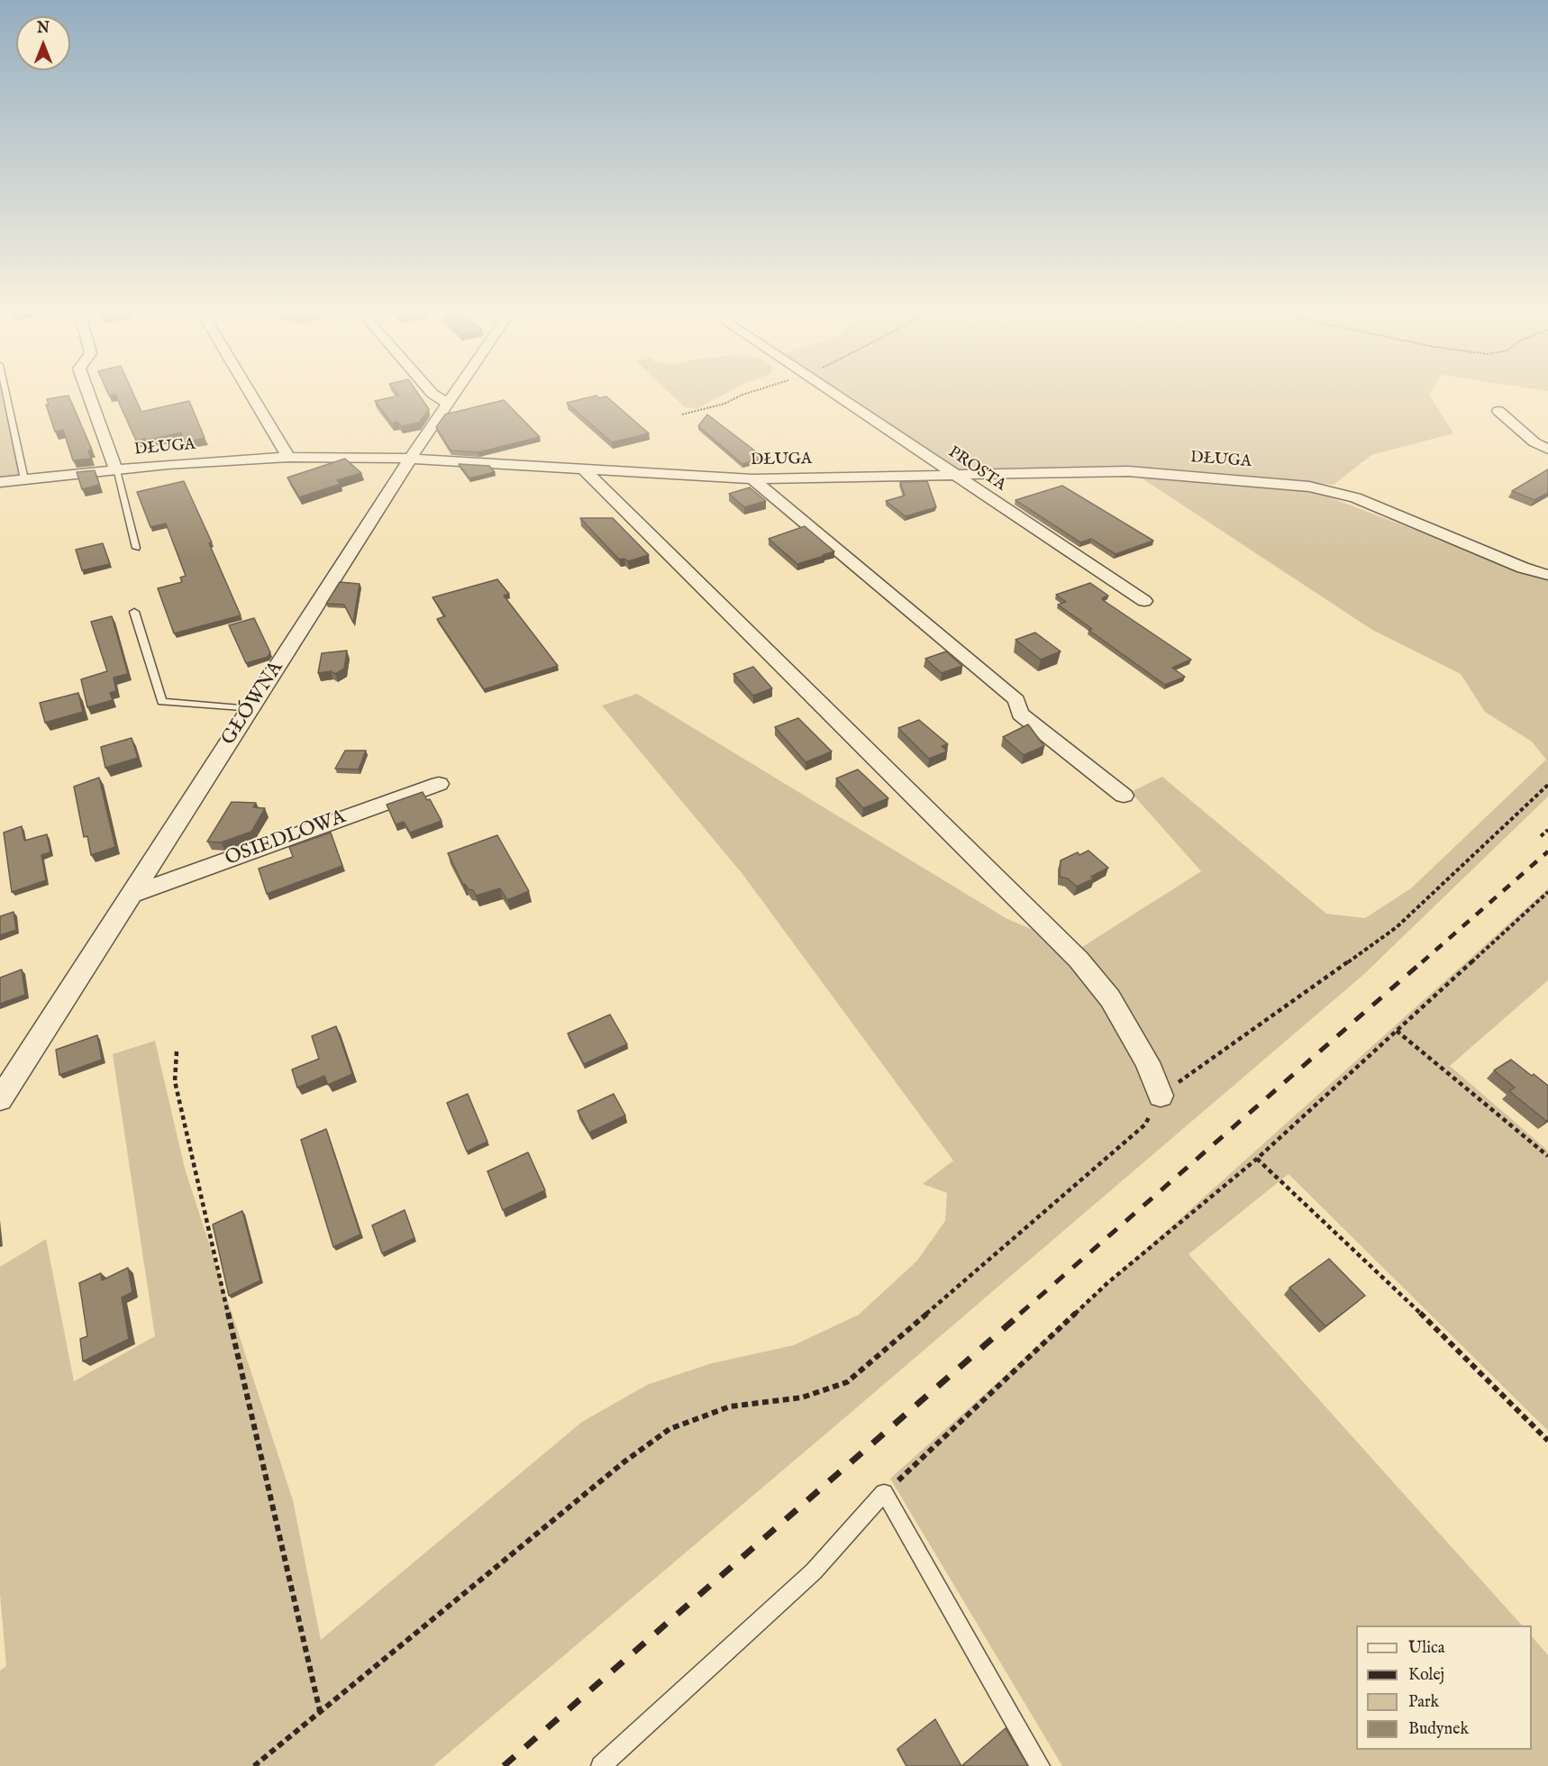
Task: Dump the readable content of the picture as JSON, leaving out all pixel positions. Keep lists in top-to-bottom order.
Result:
{
  "streets": {
    "street": [
      "DŁUGA",
      "PROSTA",
      "GŁÓWNA",
      "OSIEDLOWA"
    ]
  },
  "crossings": [
    ["DŁUGA", "PROSTA"],
    ["DŁUGA", "GŁÓWNA"],
    ["GŁÓWNA", "OSIEDLOWA"]
  ],
  "legend": [
    "Ulica",
    "Kolej",
    "Park",
    "Budynek"
  ],
  "north": "top"
}
